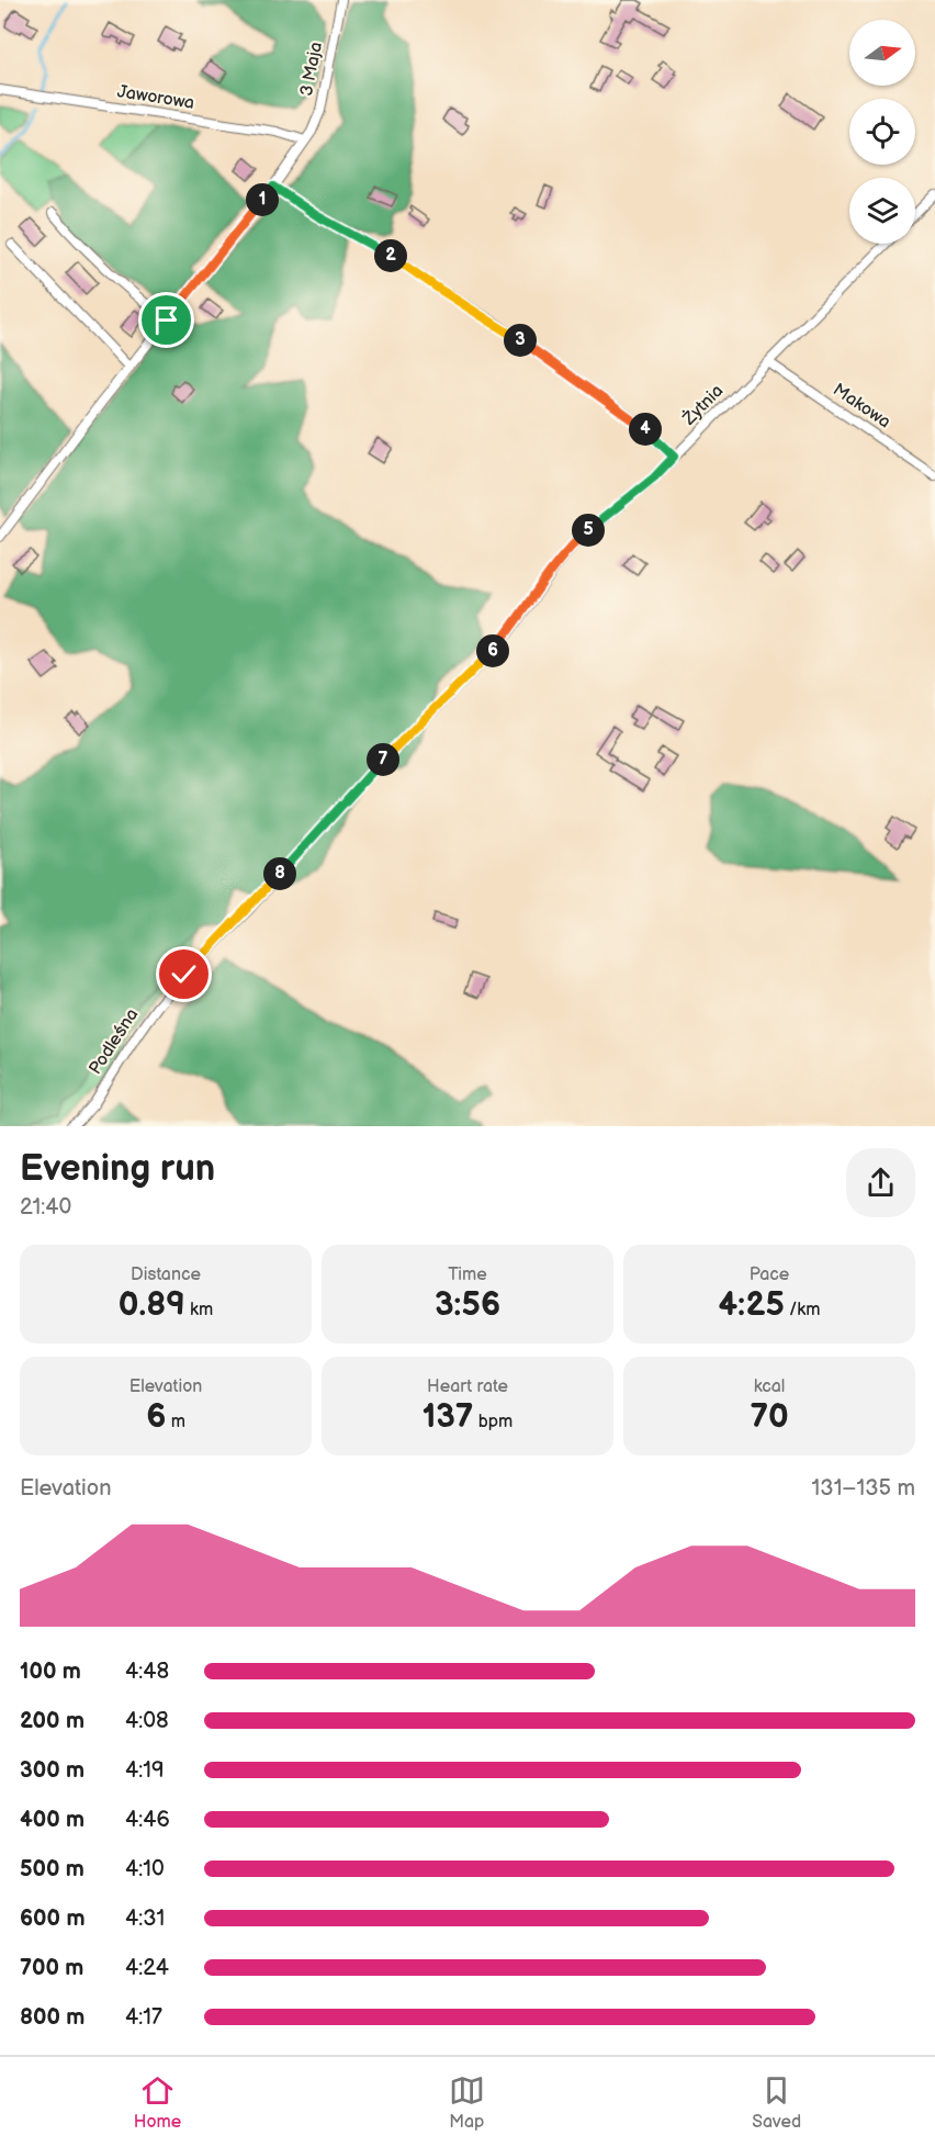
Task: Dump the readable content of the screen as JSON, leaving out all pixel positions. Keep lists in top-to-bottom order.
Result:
{
  "streets": {
    "street": [
      "3 Maja",
      "Jaworowa",
      "Żytnia",
      "Makowa",
      "Podleśna"
    ]
  },
  "crossings": [
    ["3 Maja", "Jaworowa"],
    ["Żytnia", "Makowa"],
    ["Żytnia", "Podleśna"]
  ],
  "north": "right",
  "page": {
    "pins": [
      "1",
      "2",
      "3",
      "4",
      "5",
      "6",
      "7",
      "8"
    ],
    "heading": ["Evening run", "21:40"],
    "stats": [
      ["Distance", "0.89 km"],
      ["Time", "3:56"],
      ["Pace", "4:25 /km"],
      ["Elevation", "6 m"],
      ["Heart rate", "137 bpm"],
      ["kcal", "70"]
    ],
    "chart": ["Elevation", "131–135 m"],
    "list": [
      {
        "name": "100 m",
        "note": "4:48"
      },
      {
        "name": "200 m",
        "note": "4:08"
      },
      {
        "name": "300 m",
        "note": "4:19"
      },
      {
        "name": "400 m",
        "note": "4:46"
      },
      {
        "name": "500 m",
        "note": "4:10"
      },
      {
        "name": "600 m",
        "note": "4:31"
      },
      {
        "name": "700 m",
        "note": "4:24"
      },
      {
        "name": "800 m",
        "note": "4:17"
      }
    ],
    "tabs": ["Home", "Map", "Saved"]
  }
}
